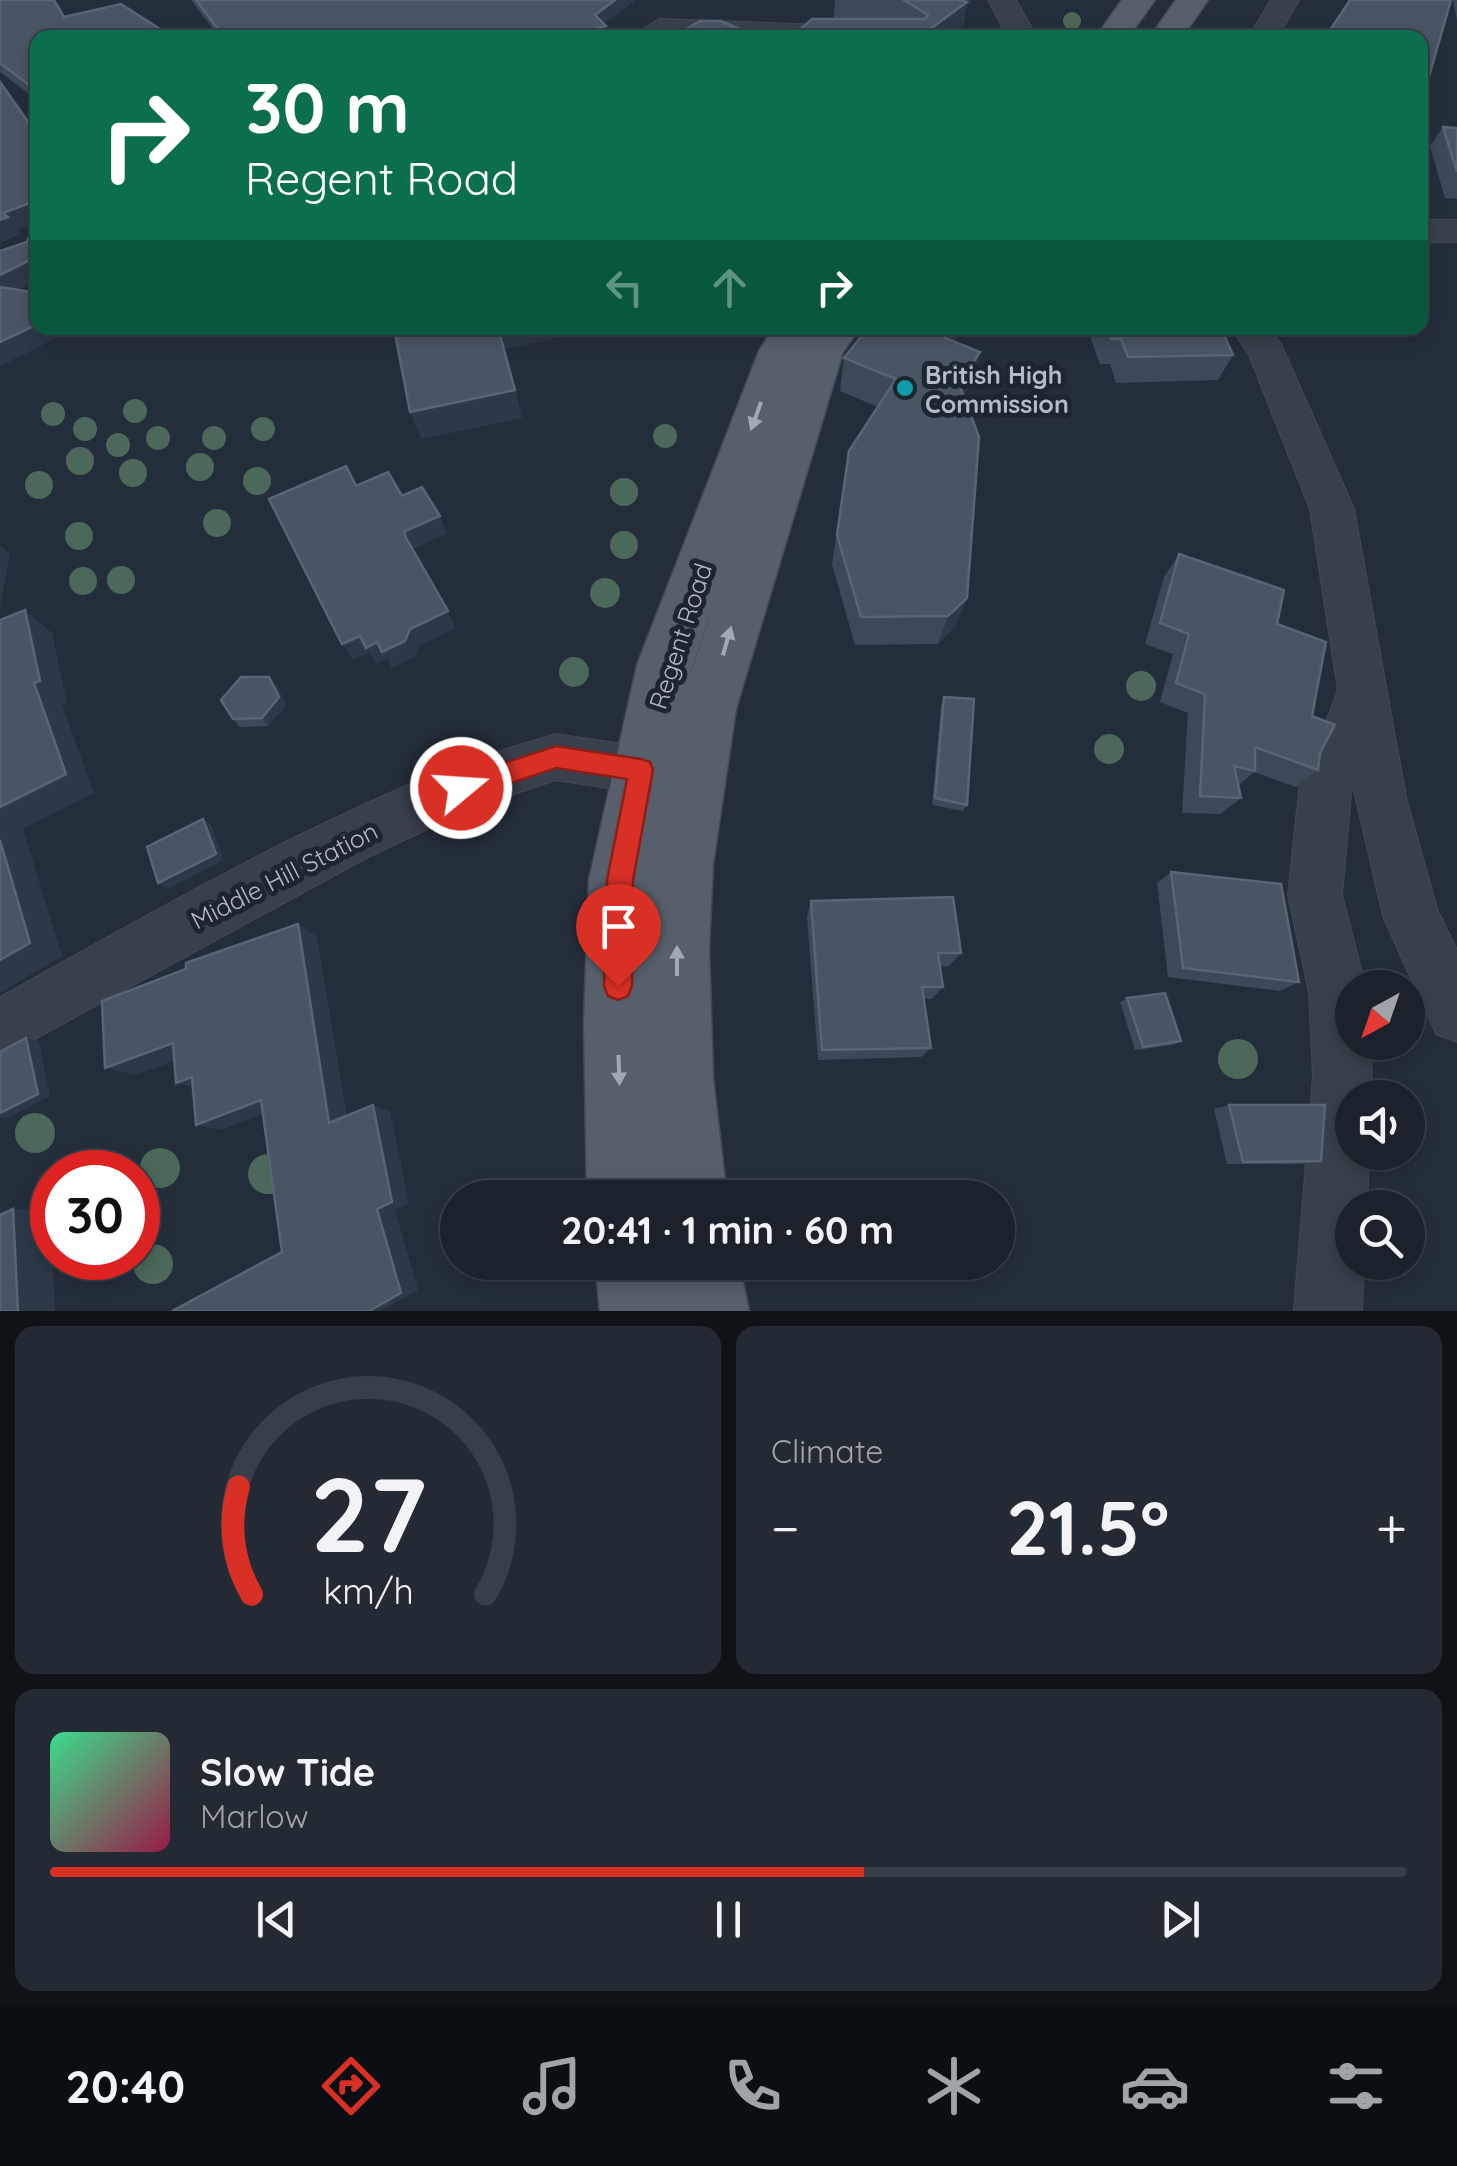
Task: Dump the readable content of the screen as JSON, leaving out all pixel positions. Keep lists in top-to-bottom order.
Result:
{
  "streets": {
    "main road": ["Regent Road"],
    "street": ["Middle Hill Station"]
  },
  "crossings": [
    ["Regent Road", "Middle Hill Station"]
  ],
  "places": ["British High Commission"],
  "north": "bottom left",
  "page": {
    "turn": ["30 m", "Regent Road"],
    "limit": "30",
    "trip": "20:41 · 1 min · 60 m",
    "tile": "Climate",
    "heat": ["−", "21.5°", "+"],
    "song": ["Slow Tide", "Marlow"],
    "tabs": "20:40",
    "gauge": ["27", "km/h"]
  }
}
